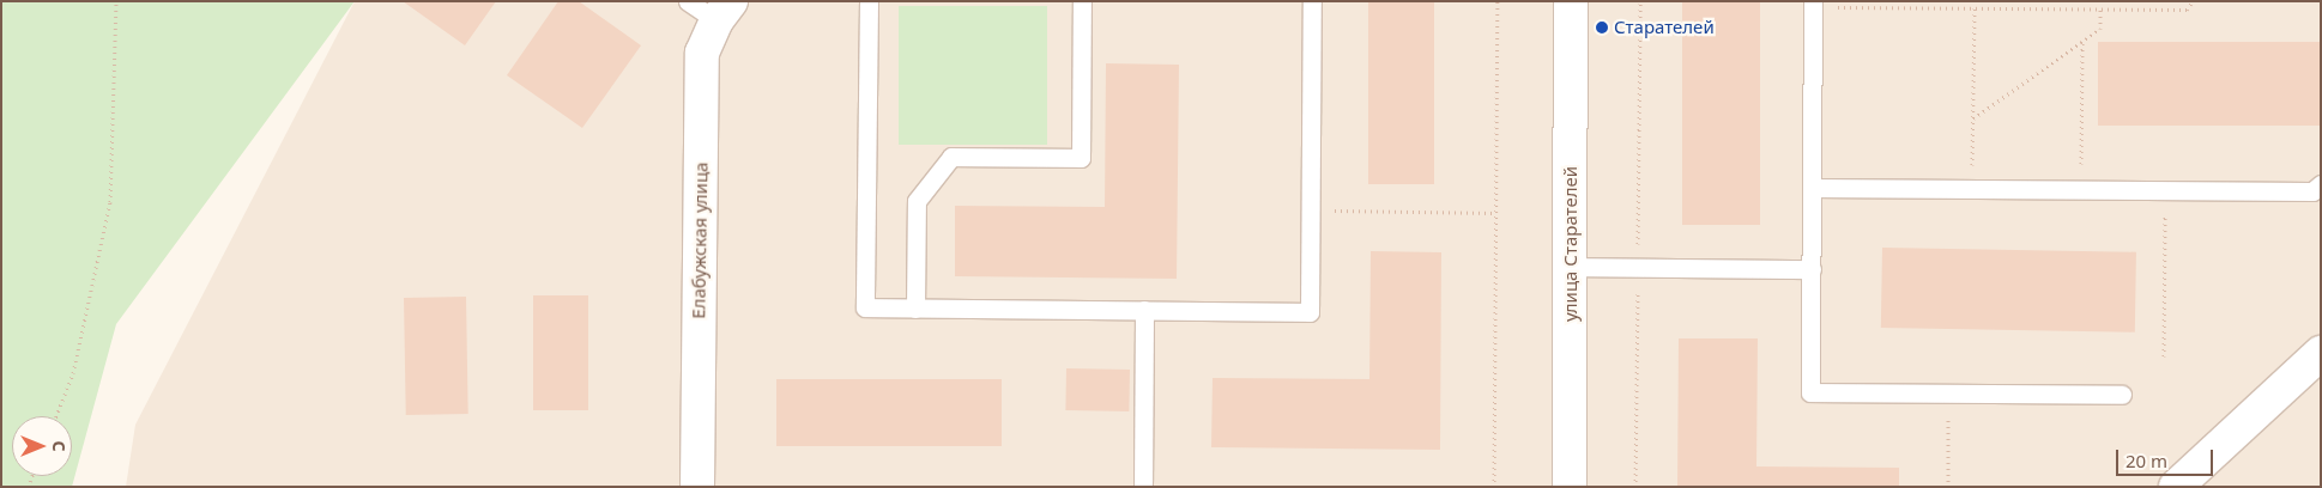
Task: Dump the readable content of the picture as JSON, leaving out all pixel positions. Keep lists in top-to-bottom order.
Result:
{
  "streets": {
    "street": ["Елабужская улица", "улица Старателей"]
  },
  "places": ["Старателей"],
  "scale_bar": "20 m",
  "north": "right"
}
